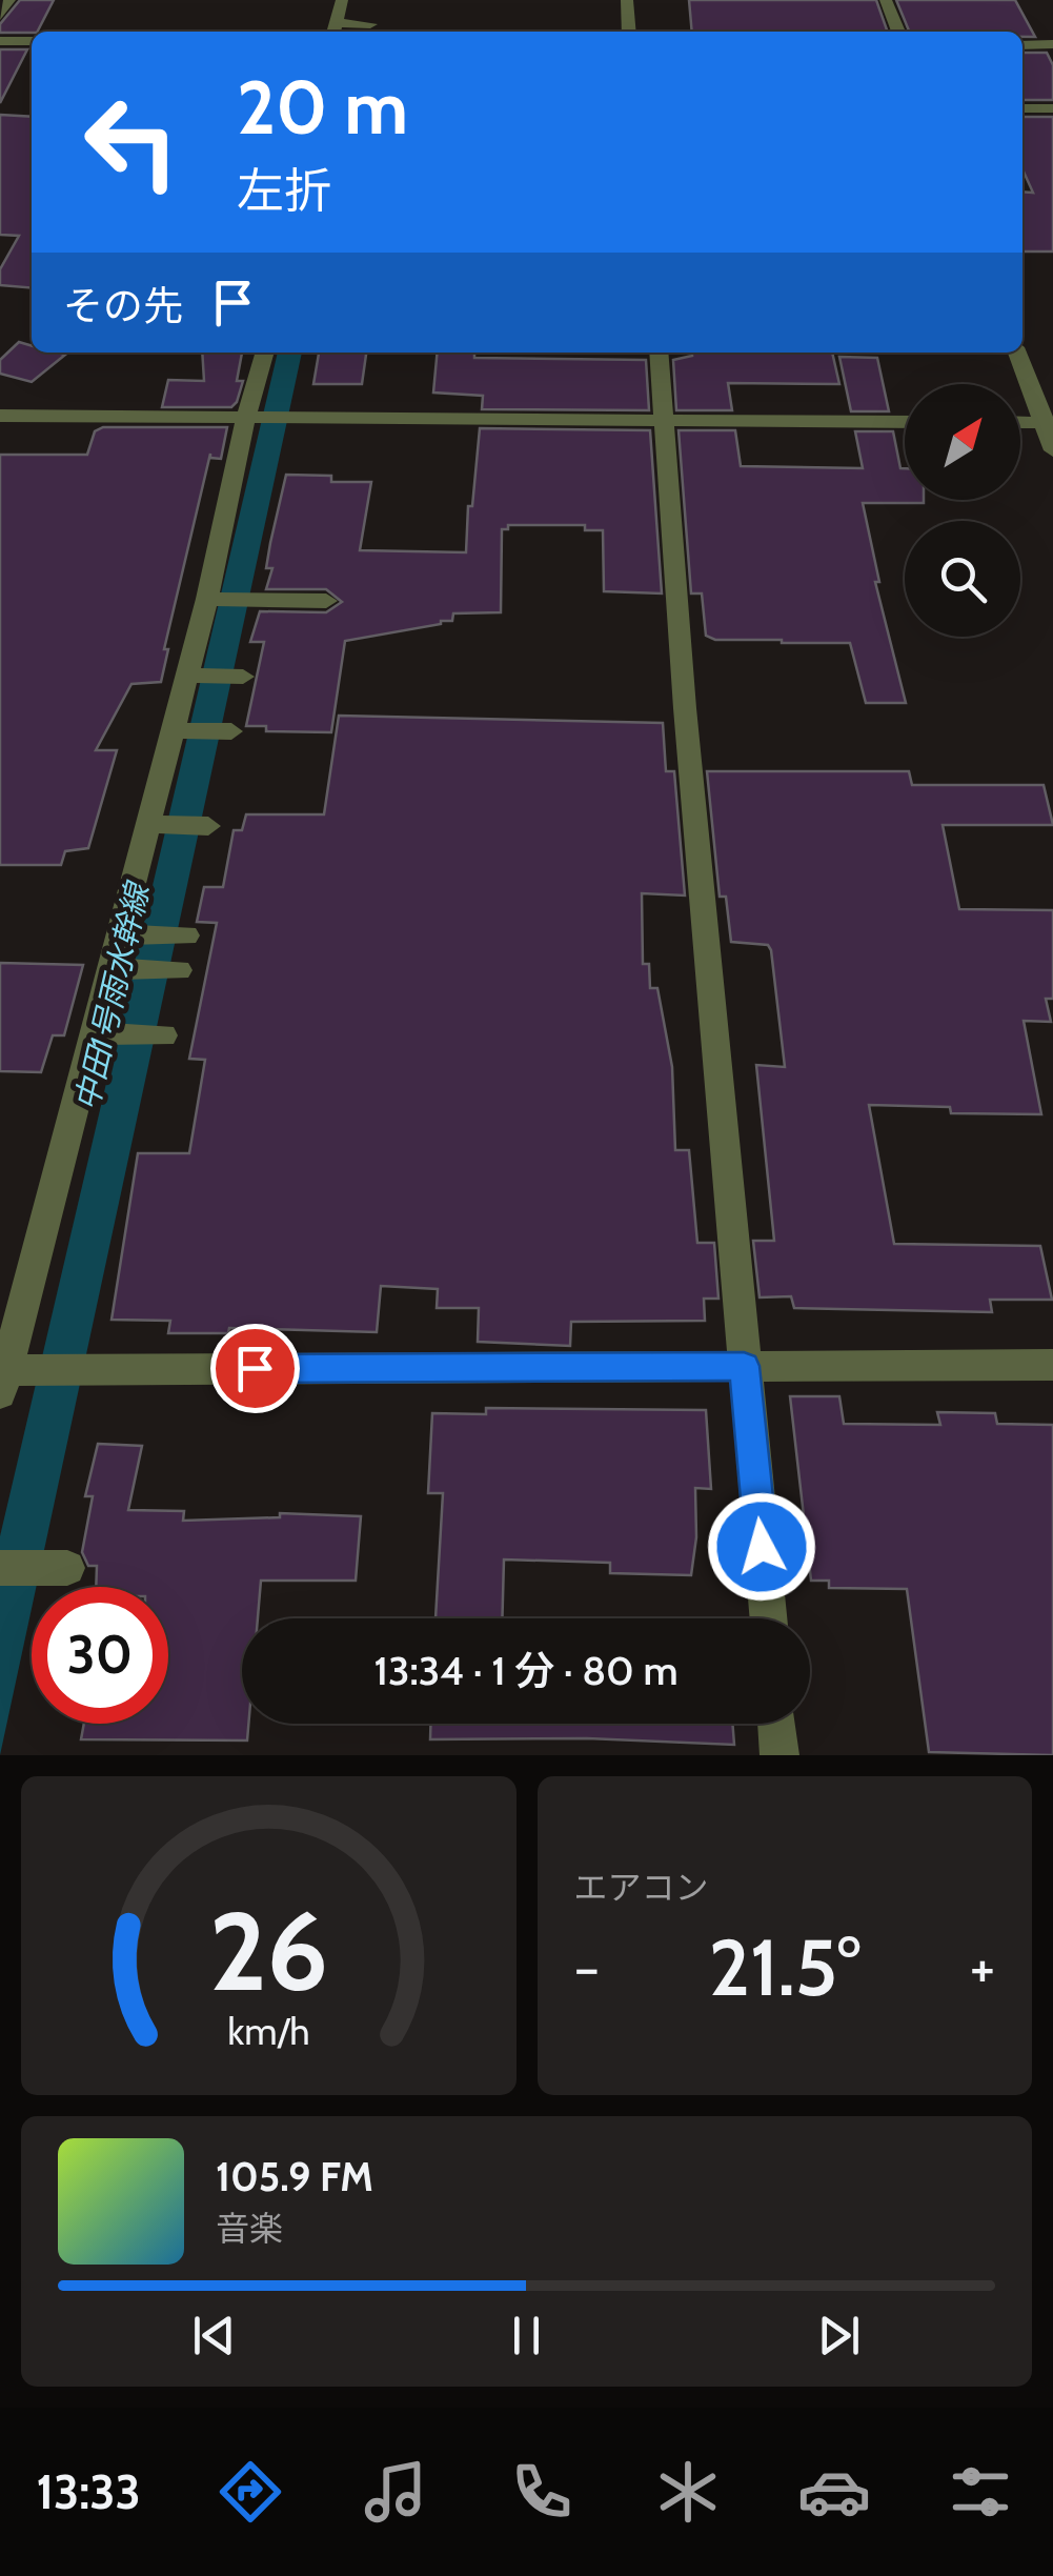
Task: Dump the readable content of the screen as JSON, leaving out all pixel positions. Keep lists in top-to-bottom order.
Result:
{
  "water": ["中田1号雨水幹線"],
  "north": "top right",
  "page": {
    "turn": ["20 m", "左折"],
    "then": "その先",
    "limit": "30",
    "trip": "13:34 · 1 分 · 80 m",
    "tile": "エアコン",
    "heat": ["−", "21.5°", "+"],
    "song": ["105.9 FM", "音楽"],
    "tabs": "13:33",
    "gauge": ["26", "km/h"]
  }
}
